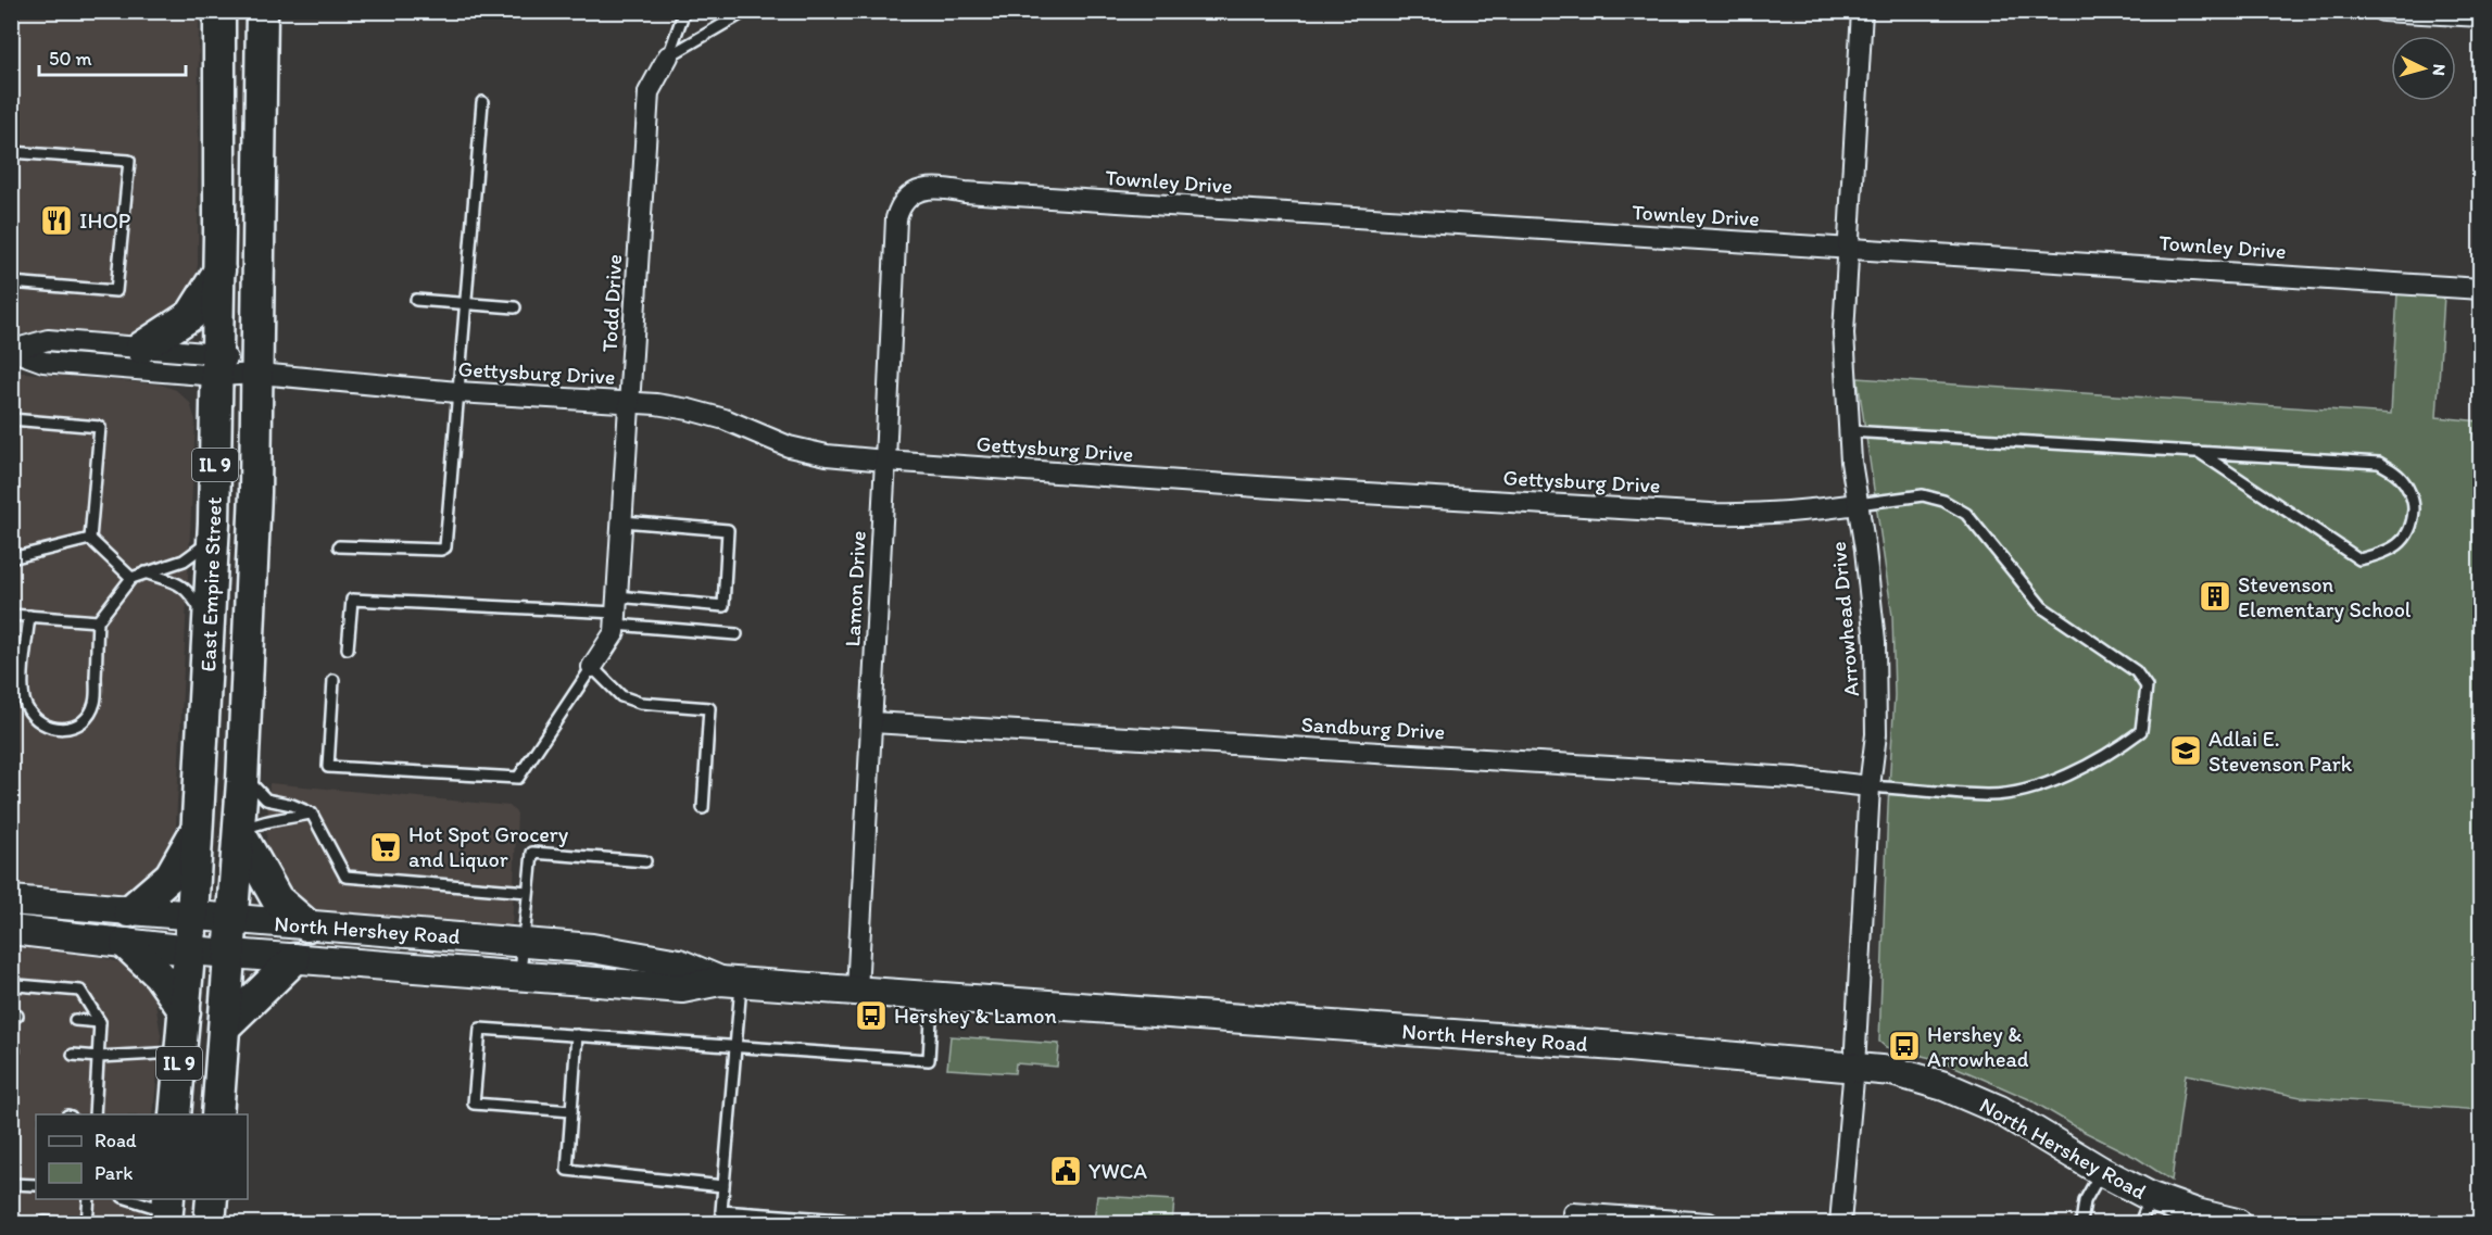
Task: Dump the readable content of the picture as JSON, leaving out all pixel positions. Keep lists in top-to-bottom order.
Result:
{
  "streets": {
    "main road": ["IL 9", "East Empire Street", "North Hershey Road"],
    "street": [
      "Townley Drive",
      "Todd Drive",
      "Gettysburg Drive",
      "Lamon Drive",
      "Arrowhead Drive",
      "Sandburg Drive"
    ]
  },
  "crossings": [
    ["Townley Drive", "Lamon Drive"],
    ["Townley Drive", "Arrowhead Drive"],
    ["Todd Drive", "Gettysburg Drive"],
    ["Gettysburg Drive", "East Empire Street"],
    ["Gettysburg Drive", "Lamon Drive"],
    ["Gettysburg Drive", "Arrowhead Drive"],
    ["East Empire Street", "North Hershey Road"],
    ["Lamon Drive", "Sandburg Drive"],
    ["Lamon Drive", "North Hershey Road"],
    ["Arrowhead Drive", "Sandburg Drive"],
    ["Arrowhead Drive", "North Hershey Road"]
  ],
  "places": {
    "restaurant": ["IHOP"],
    "building": ["Stevenson Elementary School"],
    "school or university": ["Adlai E. Stevenson Park"],
    "supermarket": ["Hot Spot Grocery and Liquor"],
    "bus stop": ["Hershey & Lamon", "Hershey & Arrowhead"],
    "public building": ["YWCA"]
  },
  "legend": ["Road", "Park"],
  "scale_bar": "50 m",
  "north": "right"
}
